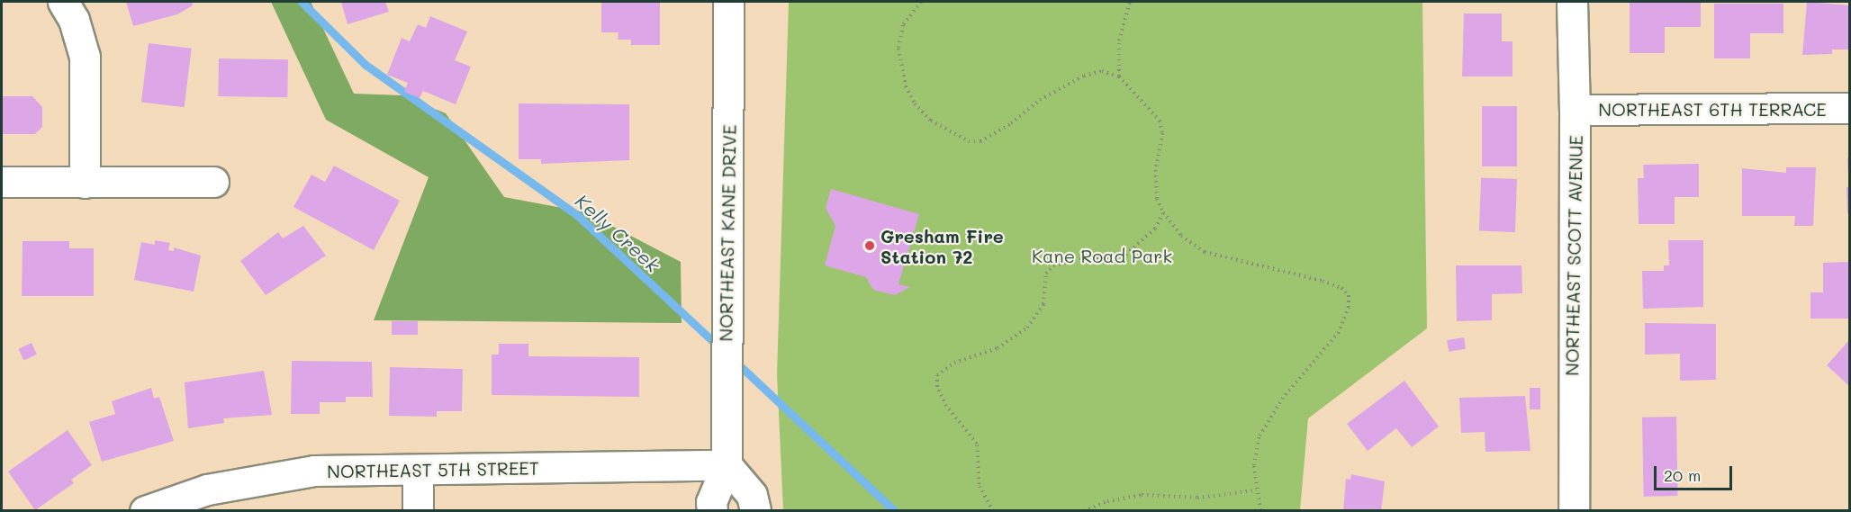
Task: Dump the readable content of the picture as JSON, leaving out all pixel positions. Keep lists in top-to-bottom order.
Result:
{
  "streets": {
    "street": [
      "NORTHEAST 6TH TERRACE",
      "NORTHEAST KANE DRIVE",
      "NORTHEAST SCOTT AVENUE",
      "NORTHEAST 5TH STREET"
    ]
  },
  "crossings": [
    ["NORTHEAST 6TH TERRACE", "NORTHEAST SCOTT AVENUE"],
    ["NORTHEAST KANE DRIVE", "NORTHEAST 5TH STREET"]
  ],
  "water": ["Kelly Creek"],
  "parks": ["Kane Road Park"],
  "places": ["Gresham Fire Station 72"],
  "scale_bar": "20 m"
}
